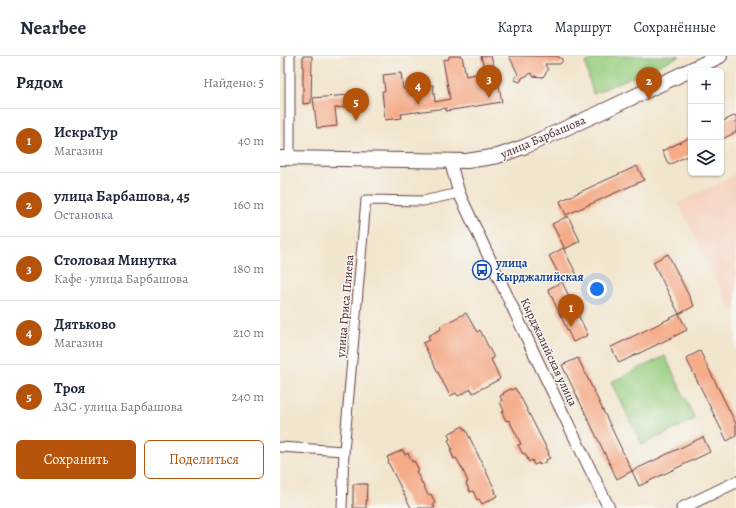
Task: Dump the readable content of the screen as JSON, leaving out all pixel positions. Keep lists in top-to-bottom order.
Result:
{
  "streets": {
    "main road": ["улица Барбашова"],
    "street": ["улица Гриса Плиева", "Кырджалийская улица"]
  },
  "crossings": [
    ["улица Барбашова", "Кырджалийская улица"],
    ["улица Гриса Плиева", "Кырджалийская улица"]
  ],
  "places": {
    "bus stop": ["улица Кырджалийская"]
  },
  "page": {
    "header": "Nearbee",
    "nav": ["Карта", "Маршрут", "Сохранённые"],
    "heading": ["Рядом", "Найдено: 5"],
    "pins": [
      "3",
      "2",
      "4",
      "5",
      "1"
    ],
    "map_buttons": ["+", "−"],
    "list": [
      {
        "mark": "1",
        "name": "ИскраТур",
        "note": "Магазин",
        "value": "40 m"
      },
      {
        "mark": "2",
        "name": "улица Барбашова, 45",
        "note": "Остановка",
        "value": "160 m"
      },
      {
        "mark": "3",
        "name": "Столовая Минутка",
        "note": "Кафе · улица Барбашова",
        "value": "180 m"
      },
      {
        "mark": "4",
        "name": "Дятьково",
        "note": "Магазин",
        "value": "210 m"
      },
      {
        "mark": "5",
        "name": "Троя",
        "note": "АЗС · улица Барбашова",
        "value": "240 m"
      }
    ],
    "buttons": ["Сохранить", "Поделиться"]
  }
}
